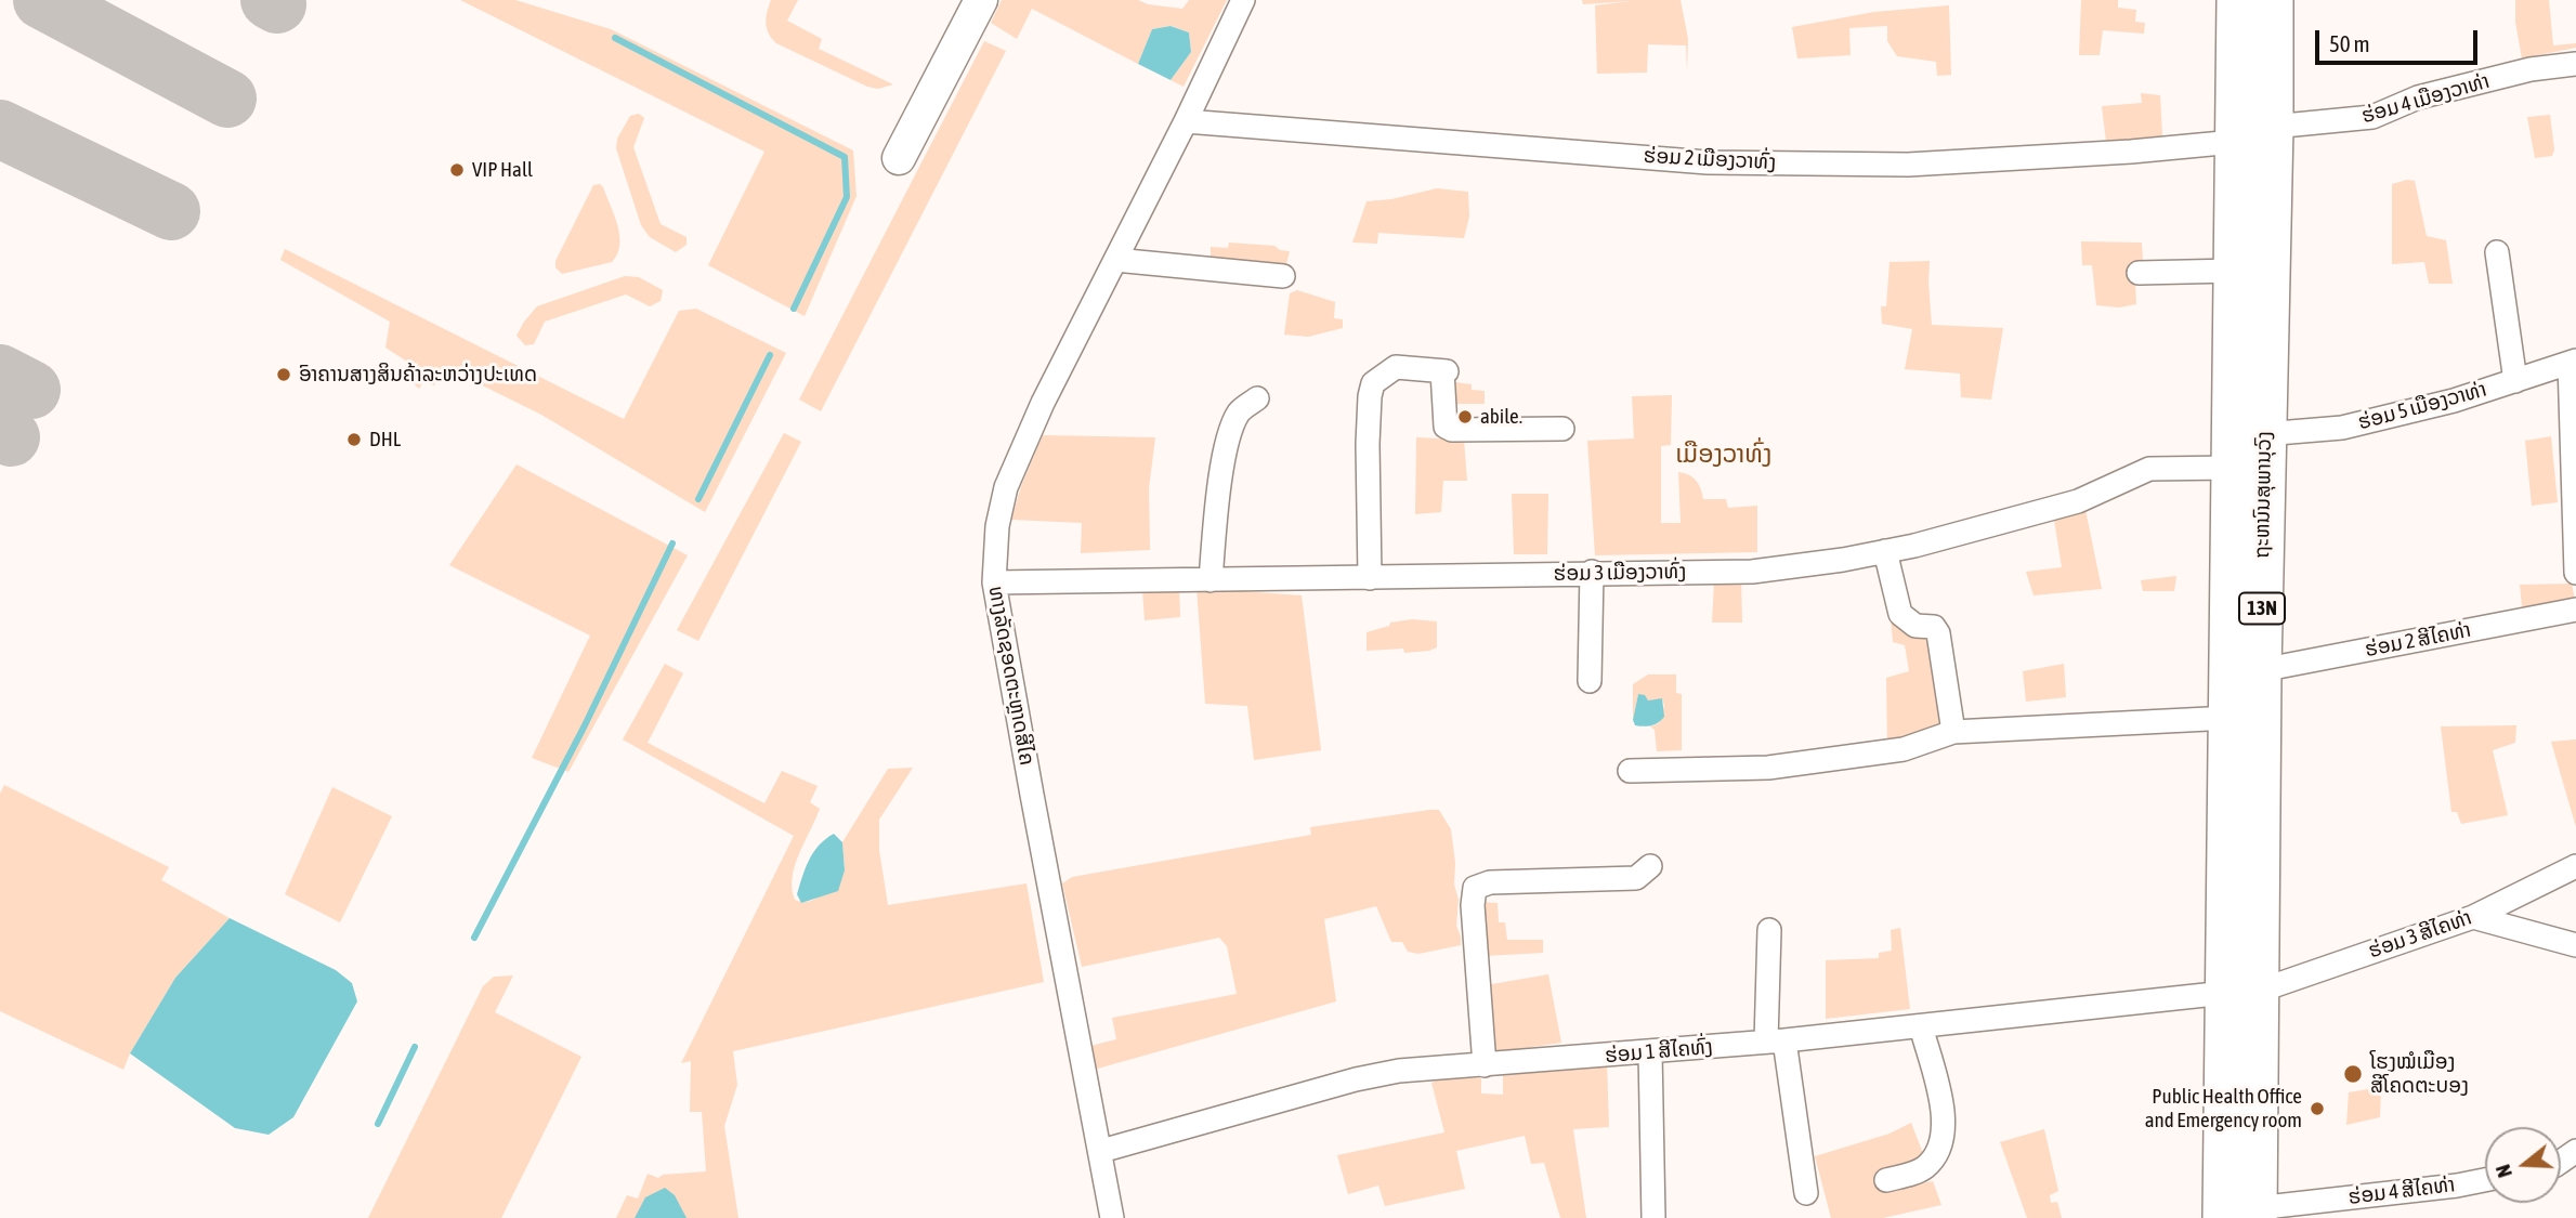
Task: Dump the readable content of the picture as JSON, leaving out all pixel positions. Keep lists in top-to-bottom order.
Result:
{
  "streets": {
    "highway": ["ຖະຫນົນສຸພານຸວົງ", "13N"],
    "street": [
      "ຮ່ອມ 4 ເມືອງວາທ່າ",
      "ຮ່ອມ 2 ເມືອງວາທົ່ງ",
      "ຮ່ອມ 5 ເມືອງວາທ່າ",
      "ຮ່ອມ 3 ເມືອງວາທົ່ງ",
      "ຮ່ອມ 2 ສີໄຄທ່າ",
      "ທາງລັດຊອດຕະຫຼາດສີໄຄ",
      "ຮ່ອມ 3 ສີໄຄທ່າ",
      "ຮ່ອມ 1 ສີໄຄທົ່ງ",
      "ຮ່ອມ 4 ສີໄຄທ່າ"
    ]
  },
  "crossings": [
    ["ຮ່ອມ 4 ເມືອງວາທ່າ", "ຖະຫນົນສຸພານຸວົງ"],
    ["ຮ່ອມ 2 ເມືອງວາທົ່ງ", "ຖະຫນົນສຸພານຸວົງ"],
    ["ຮ່ອມ 2 ເມືອງວາທົ່ງ", "ທາງລັດຊອດຕະຫຼາດສີໄຄ"],
    ["ຮ່ອມ 5 ເມືອງວາທ່າ", "ຖະຫນົນສຸພານຸວົງ"],
    ["ຖະຫນົນສຸພານຸວົງ", "ຮ່ອມ 3 ເມືອງວາທົ່ງ"],
    ["ຖະຫນົນສຸພານຸວົງ", "ຮ່ອມ 2 ສີໄຄທ່າ"],
    ["ຖະຫນົນສຸພານຸວົງ", "ຮ່ອມ 3 ສີໄຄທ່າ"],
    ["ຖະຫນົນສຸພານຸວົງ", "ຮ່ອມ 1 ສີໄຄທົ່ງ"],
    ["ຖະຫນົນສຸພານຸວົງ", "ຮ່ອມ 4 ສີໄຄທ່າ"],
    ["ຮ່ອມ 3 ເມືອງວາທົ່ງ", "ທາງລັດຊອດຕະຫຼາດສີໄຄ"],
    ["ທາງລັດຊອດຕະຫຼາດສີໄຄ", "ຮ່ອມ 1 ສີໄຄທົ່ງ"],
    ["ຮ່ອມ 3 ສີໄຄທ່າ", "ຮ່ອມ 1 ສີໄຄທົ່ງ"]
  ],
  "districts": ["ເມືອງວາທົ່ງ"],
  "places": [
    "VIP Hall",
    "ົອາຄານສາງສິນຄ້າລະຫວ່າງປະເທດ",
    "abile.",
    "DHL",
    "ໂຮງໝໍເມືອງ ສີໂຄດຕະບອງ",
    "Public Health Office and Emergency room"
  ],
  "scale_bar": "50 m",
  "north": "left"
}
